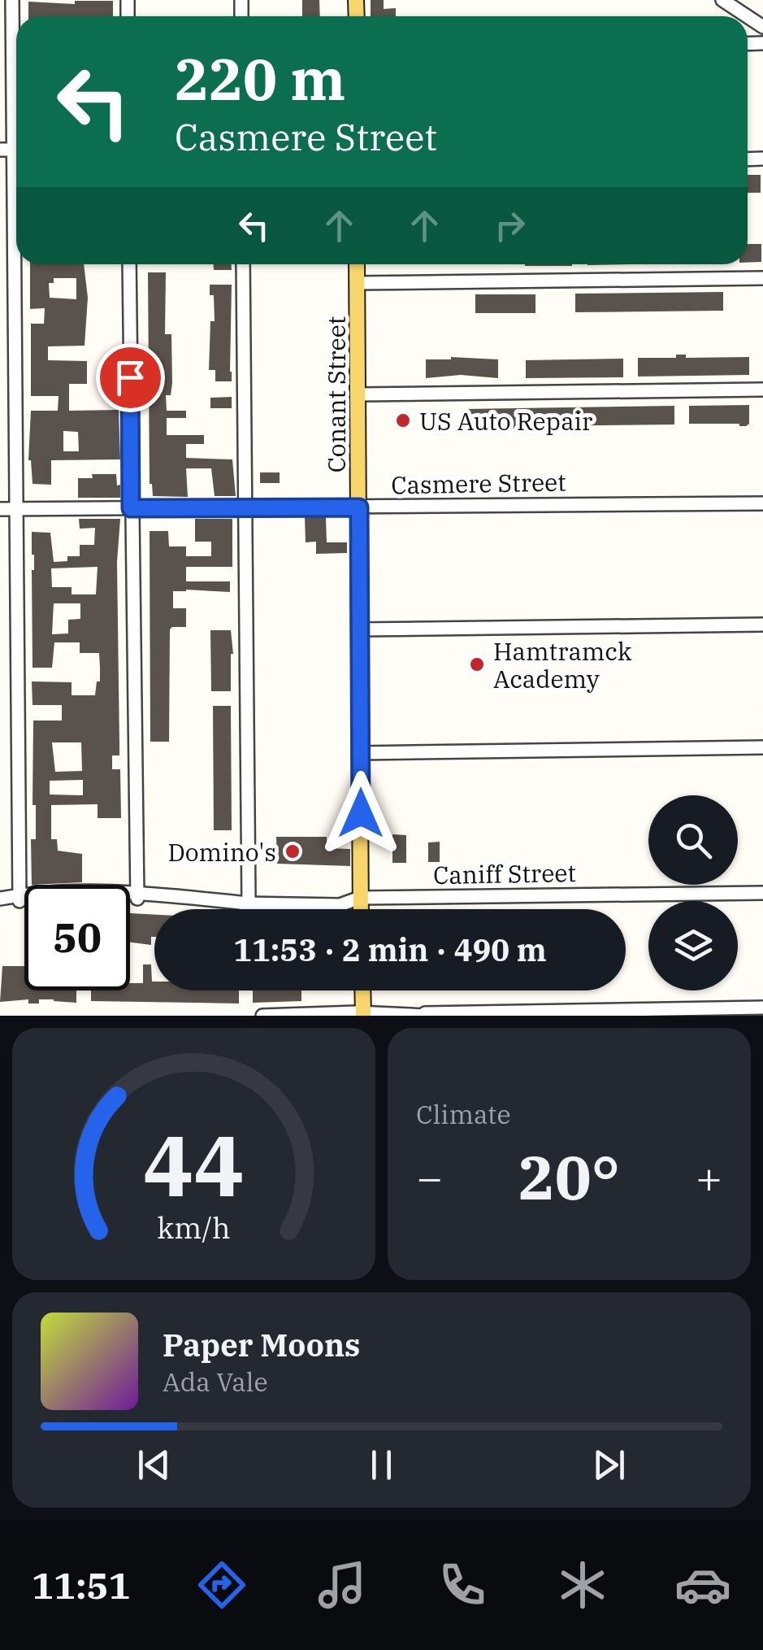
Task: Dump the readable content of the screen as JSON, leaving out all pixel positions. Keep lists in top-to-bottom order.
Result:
{
  "streets": {
    "main road": ["Conant Street"],
    "street": ["Casmere Street", "Caniff Street"]
  },
  "crossings": [
    ["Conant Street", "Casmere Street"],
    ["Conant Street", "Caniff Street"]
  ],
  "places": ["US Auto Repair", "Hamtramck Academy", "Domino's"],
  "page": {
    "turn": ["220 m", "Casmere Street"],
    "limit": "50",
    "trip": "11:53 · 2 min · 490 m",
    "tile": "Climate",
    "heat": ["−", "20°", "+"],
    "song": ["Paper Moons", "Ada Vale"],
    "tabs": "11:51",
    "gauge": ["44", "km/h"]
  }
}
